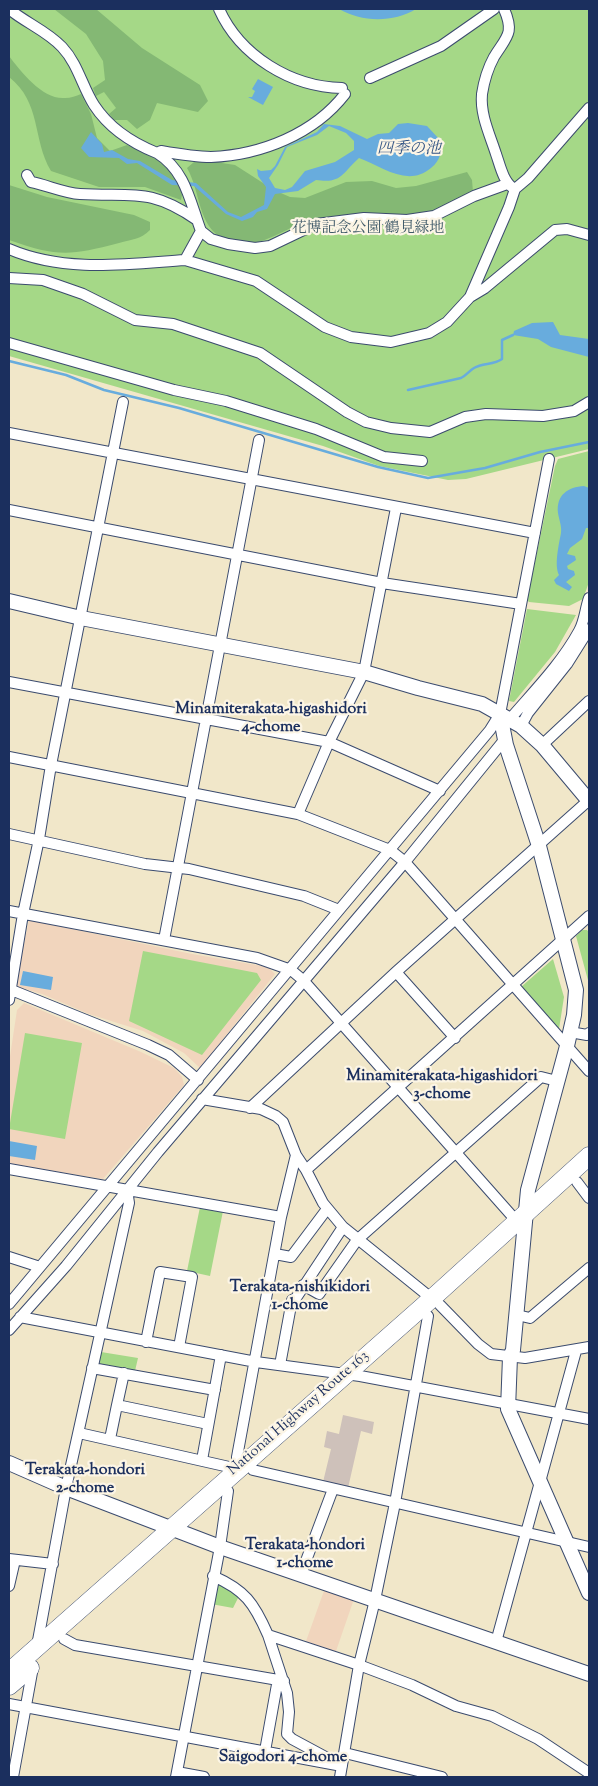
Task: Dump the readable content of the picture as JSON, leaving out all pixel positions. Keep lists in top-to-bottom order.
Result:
{
  "streets": {
    "highway": ["National Highway Route 163"]
  },
  "districts": [
    "Minamiterakata-higashidori 4-chome",
    "Minamiterakata-higashidori 3-chome",
    "Terakata-nishikidori 1-chome",
    "Terakata-hondori 2-chome",
    "Terakata-hondori 1-chome",
    "Saigodori 4-chome"
  ],
  "water": ["四季の池"],
  "parks": ["花博記念公園 鶴見緑地"]
}
